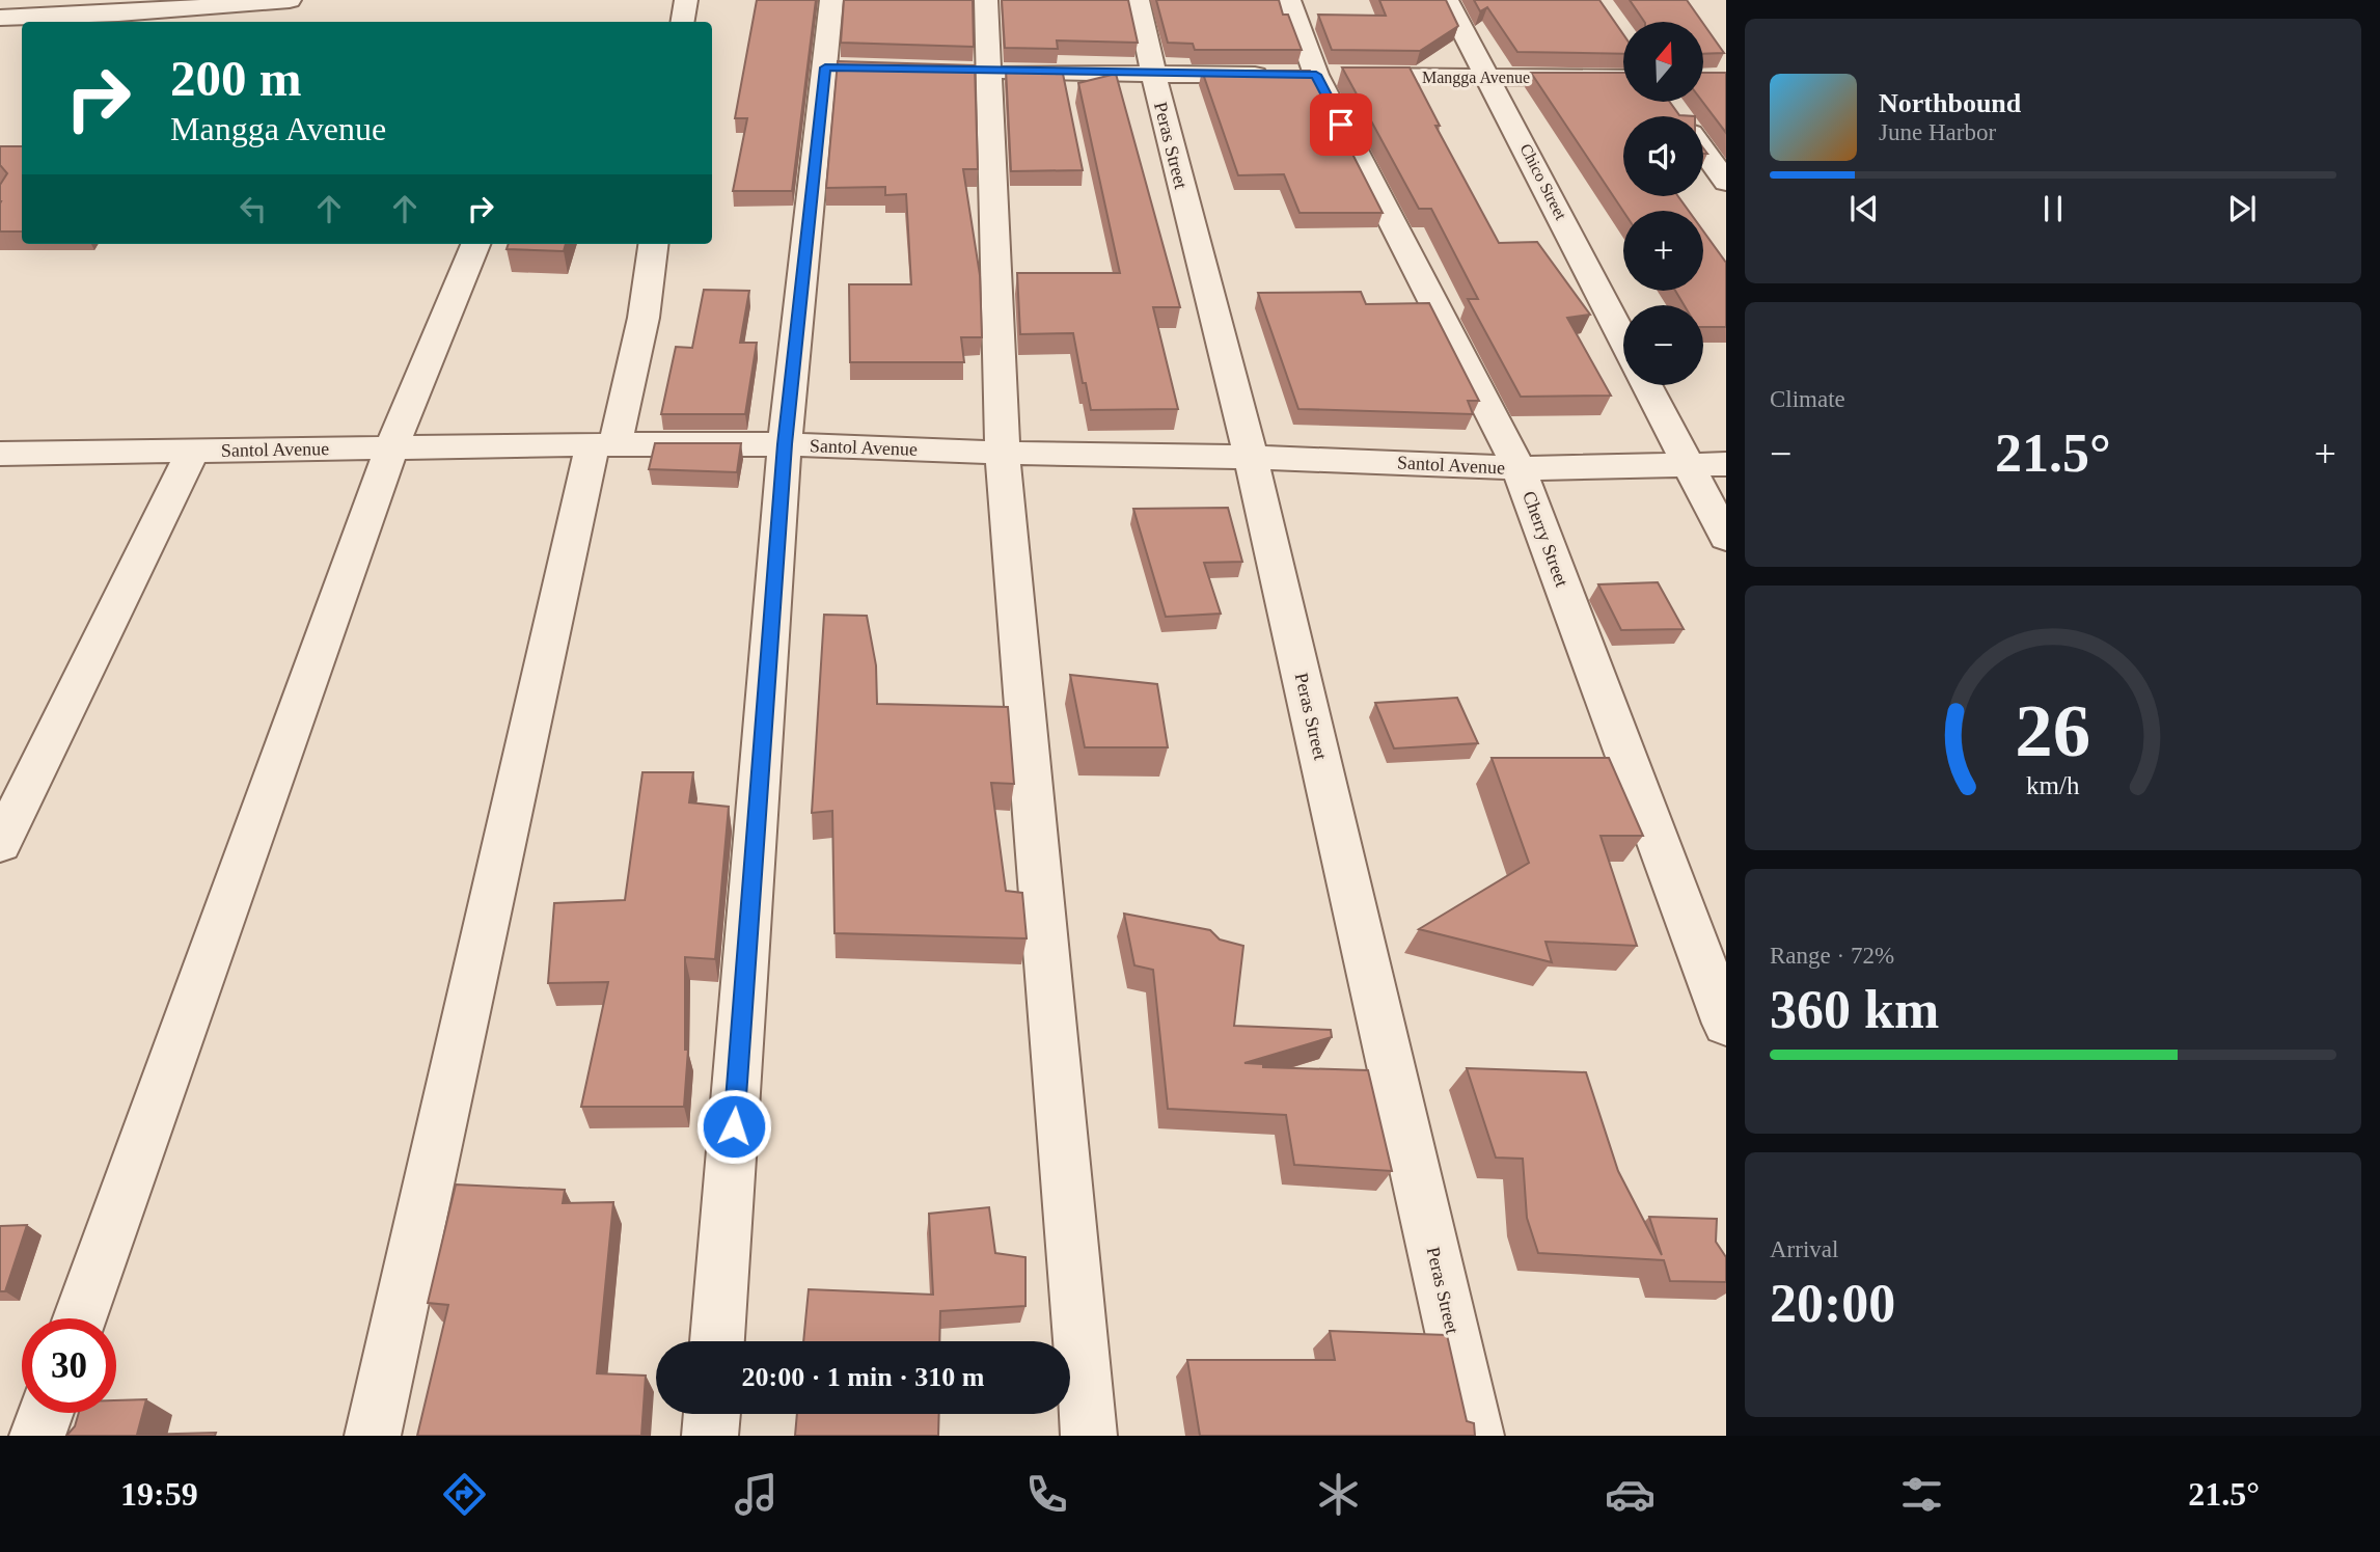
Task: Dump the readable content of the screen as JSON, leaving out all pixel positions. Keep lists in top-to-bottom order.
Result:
{
  "streets": {
    "street": [
      "Mangga Avenue",
      "Peras Street",
      "Chico Street",
      "Santol Avenue",
      "Cherry Street"
    ]
  },
  "crossings": [
    ["Mangga Avenue", "Peras Street"],
    ["Mangga Avenue", "Chico Street"],
    ["Mangga Avenue", "Cherry Street"],
    ["Peras Street", "Santol Avenue"],
    ["Santol Avenue", "Cherry Street"]
  ],
  "north": "top",
  "page": {
    "map_buttons": ["+", "−"],
    "turn": ["200 m", "Mangga Avenue"],
    "song": ["Northbound", "June Harbor"],
    "tile": [
      "Climate",
      ["Range · 72%", "360 km"],
      ["Arrival", "20:00"]
    ],
    "heat": ["−", "21.5°", "+"],
    "limit": "30",
    "trip": "20:00 · 1 min · 310 m",
    "tabs": ["19:59", "21.5°"],
    "gauge": ["26", "km/h"]
  }
}
